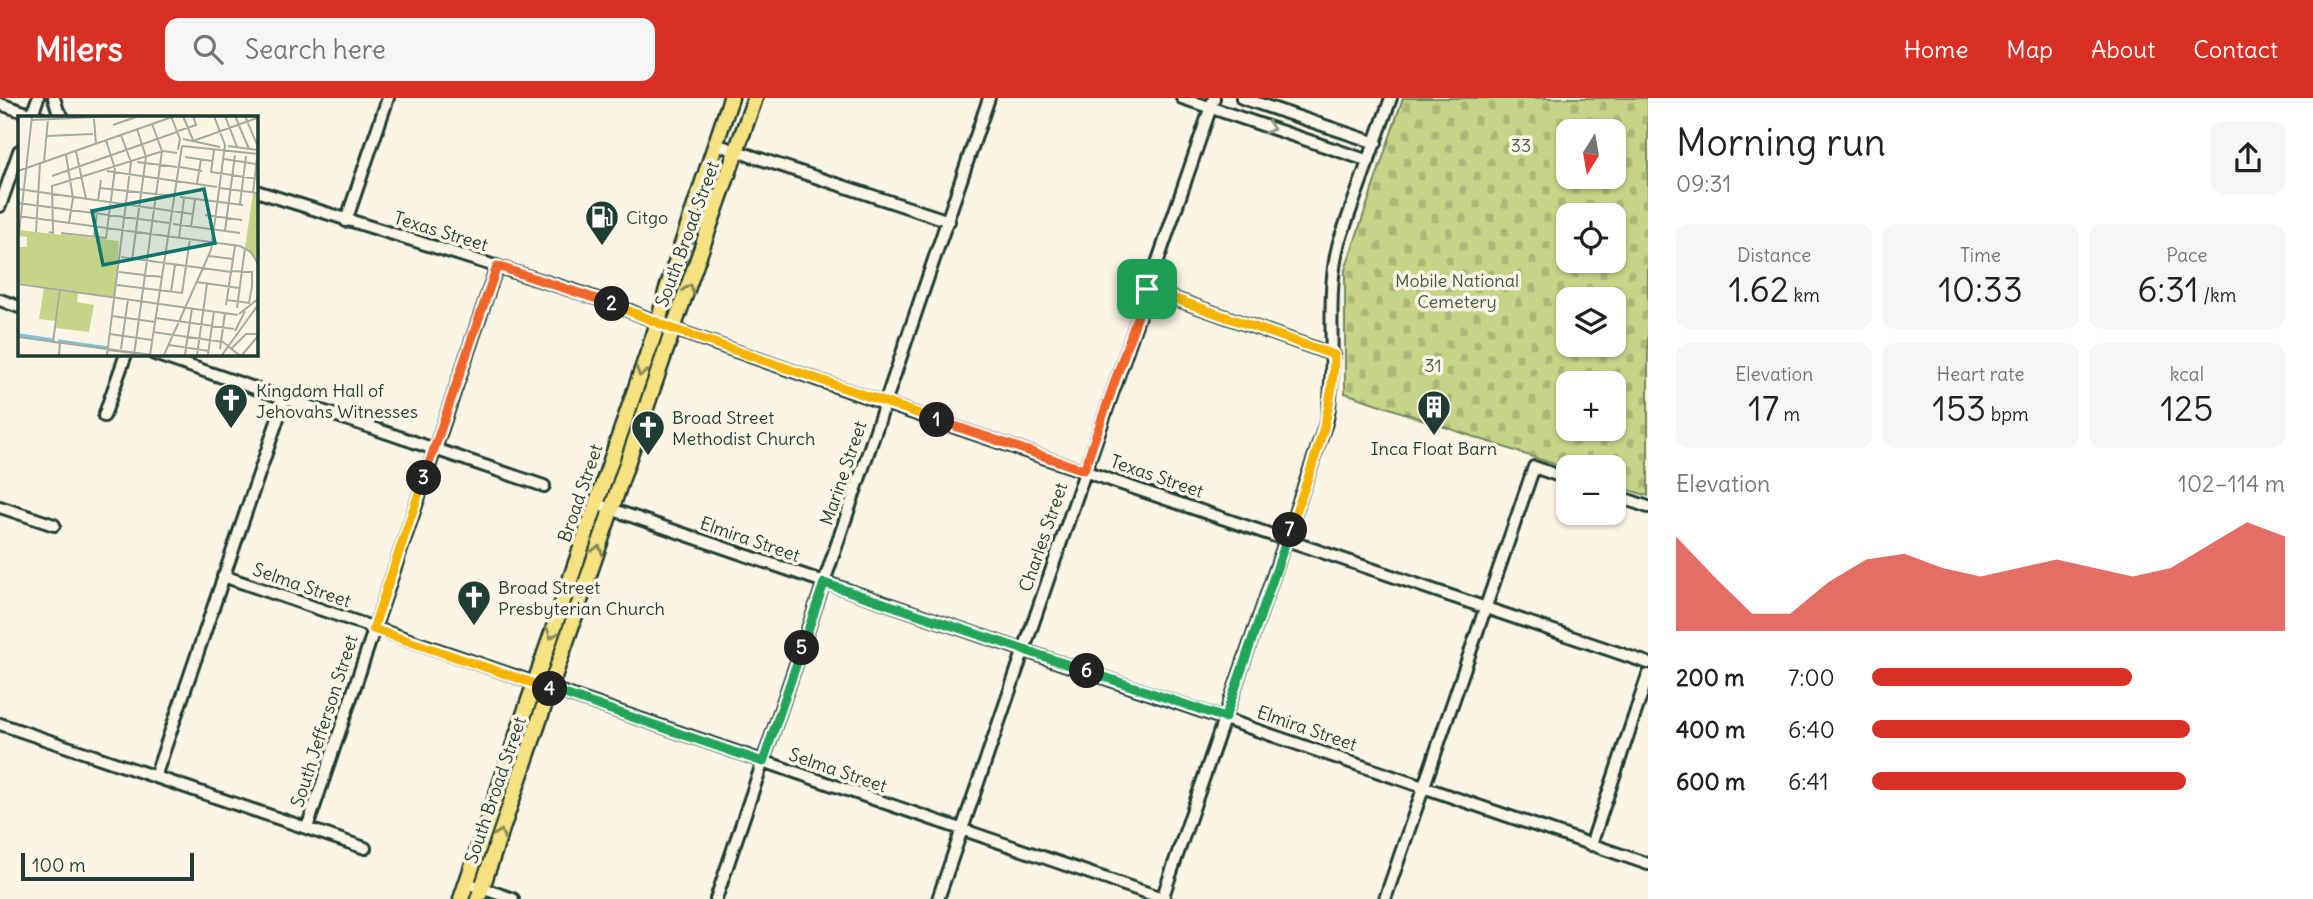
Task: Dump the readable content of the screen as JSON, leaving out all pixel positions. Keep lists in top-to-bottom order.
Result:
{
  "streets": {
    "main road": ["South Broad Street", "Broad Street"],
    "street": [
      "Texas Street",
      "Marine Street",
      "Charles Street",
      "Elmira Street",
      "Selma Street",
      "South Jefferson Street"
    ]
  },
  "crossings": [
    ["Texas Street", "South Broad Street"],
    ["Texas Street", "Marine Street"],
    ["Texas Street", "Broad Street"],
    ["Texas Street", "Charles Street"],
    ["Texas Street", "South Jefferson Street"],
    ["South Broad Street", "Elmira Street"],
    ["South Broad Street", "Selma Street"],
    ["Marine Street", "Elmira Street"],
    ["Marine Street", "Selma Street"],
    ["Broad Street", "Elmira Street"],
    ["Broad Street", "Selma Street"],
    ["Charles Street", "Elmira Street"],
    ["Charles Street", "Selma Street"],
    ["Selma Street", "South Jefferson Street"]
  ],
  "one_way": ["South Broad Street", "Broad Street"],
  "parks": ["33", "Mobile National Cemetery", "31"],
  "places": {
    "fuel station": ["Citgo"],
    "church": ["Kingdom Hall of Jehovahs Witnesses", "Broad Street Methodist Church", "Broad Street Presbyterian Church"],
    "building": ["Inca Float Barn"]
  },
  "scale_bar": "100 m",
  "north": "bottom",
  "page": {
    "header": "Milers",
    "search": "Search here",
    "nav": [
      "Home",
      "Map",
      "About",
      "Contact"
    ],
    "heading": ["Morning run", "09:31"],
    "map_buttons": ["+", "−"],
    "stats": [
      ["Distance", "1.62 km"],
      ["Time", "10:33"],
      ["Pace", "6:31 /km"],
      ["Elevation", "17 m"],
      ["Heart rate", "153 bpm"],
      ["kcal", "125"]
    ],
    "pins": [
      "2",
      "1",
      "3",
      "7",
      "5",
      "6",
      "4"
    ],
    "chart": ["Elevation", "102–114 m"],
    "list": [
      {
        "name": "200 m",
        "note": "7:00"
      },
      {
        "name": "400 m",
        "note": "6:40"
      },
      {
        "name": "600 m",
        "note": "6:41"
      }
    ],
    "scale": "100 m"
  }
}
